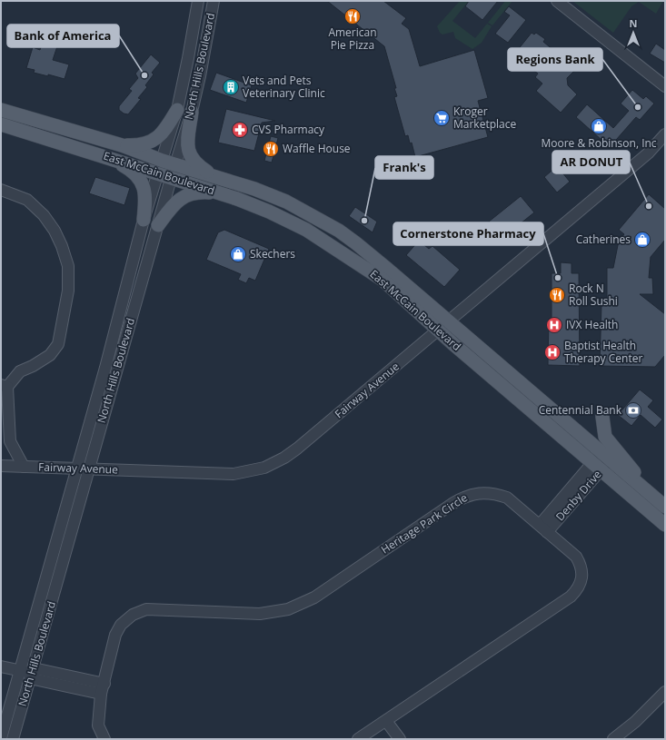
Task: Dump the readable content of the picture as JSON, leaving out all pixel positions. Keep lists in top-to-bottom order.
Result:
{
  "streets": {
    "main road": ["East McCain Boulevard"],
    "street": [
      "North Hills Boulevard",
      "Fairway Avenue",
      "Denby Drive",
      "Heritage Park Circle"
    ]
  },
  "crossings": [
    ["North Hills Boulevard", "East McCain Boulevard"],
    ["North Hills Boulevard", "Fairway Avenue"],
    ["East McCain Boulevard", "Fairway Avenue"],
    ["East McCain Boulevard", "Denby Drive"],
    ["Denby Drive", "Heritage Park Circle"]
  ],
  "places": {
    "restaurant": ["American Pie Pizza", "Waffle House", "Rock N Roll Sushi"],
    "other": [
      "Bank of America",
      "Regions Bank",
      "AR DONUT",
      "Frank's",
      "Cornerstone Pharmacy"
    ],
    "building": ["Vets and Pets Veterinary Clinic"],
    "supermarket": ["Kroger Marketplace"],
    "shop": ["Moore & Robinson, Inc", "Catherines", "Skechers"],
    "pharmacy": ["CVS Pharmacy"],
    "hospital": ["IVX Health", "Baptist Health Therapy Center"],
    "bank": ["Centennial Bank"]
  },
  "north": "top"
}
